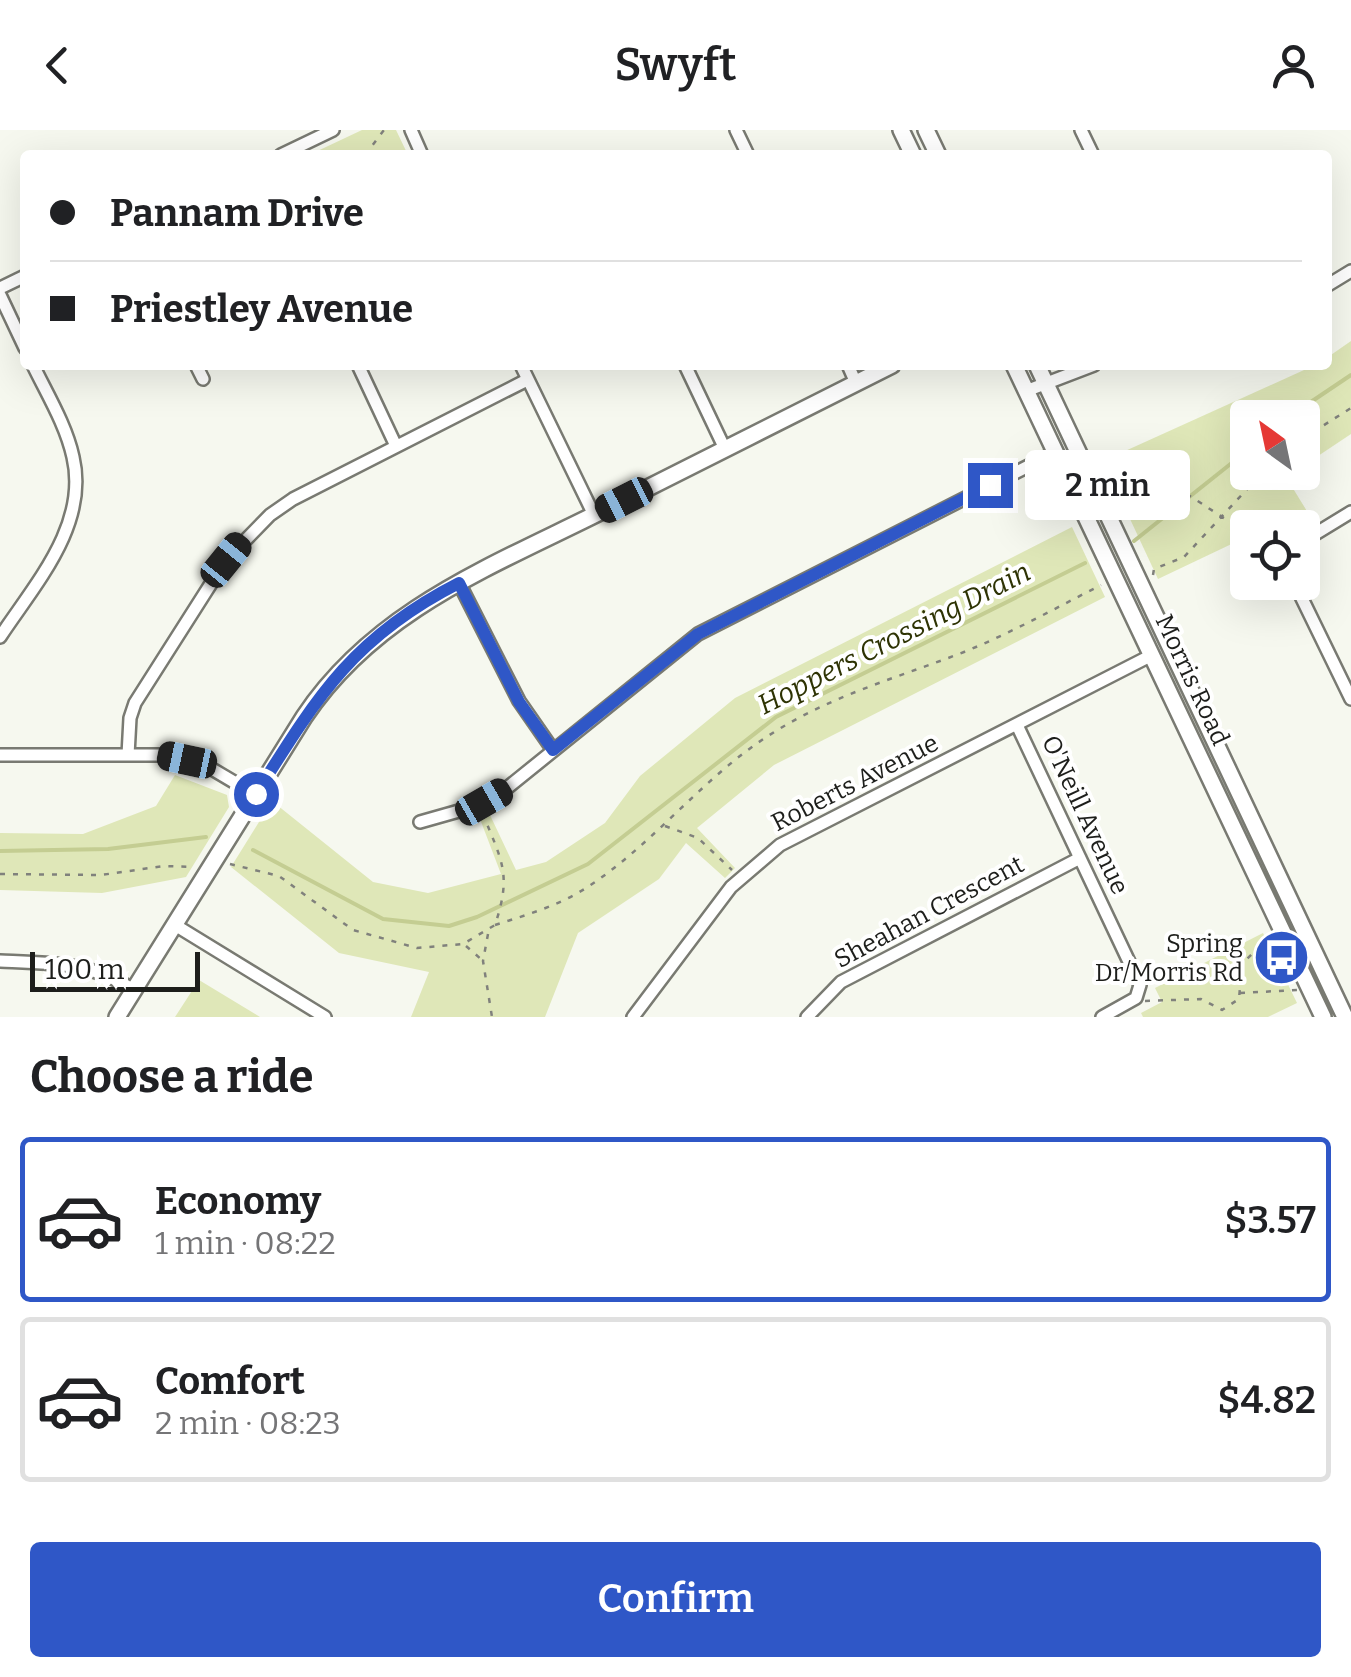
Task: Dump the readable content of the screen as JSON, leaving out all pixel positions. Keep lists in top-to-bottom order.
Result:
{
  "streets": {
    "street": [
      "Morris Road",
      "Roberts Avenue",
      "O'Neill Avenue",
      "Sheahan Crescent"
    ]
  },
  "crossings": [
    ["Morris Road", "Roberts Avenue"],
    ["Roberts Avenue", "O'Neill Avenue"],
    ["O'Neill Avenue", "Sheahan Crescent"]
  ],
  "water": ["Hoppers Crossing Drain"],
  "places": {
    "bus stop": ["Spring Dr/Morris Rd"]
  },
  "scale_bar": "100 m",
  "north": "top left",
  "page": {
    "header": "Swyft",
    "banner": ["Pannam Drive", "Priestley Avenue"],
    "bubble": "2 min",
    "scale": "100 m",
    "heading": "Choose a ride",
    "list": [
      {
        "name": "Economy",
        "note": "1 min · 08:22",
        "value": "$3.57"
      },
      {
        "name": "Comfort",
        "note": "2 min · 08:23",
        "value": "$4.82"
      }
    ],
    "buttons": "Confirm"
  }
}
